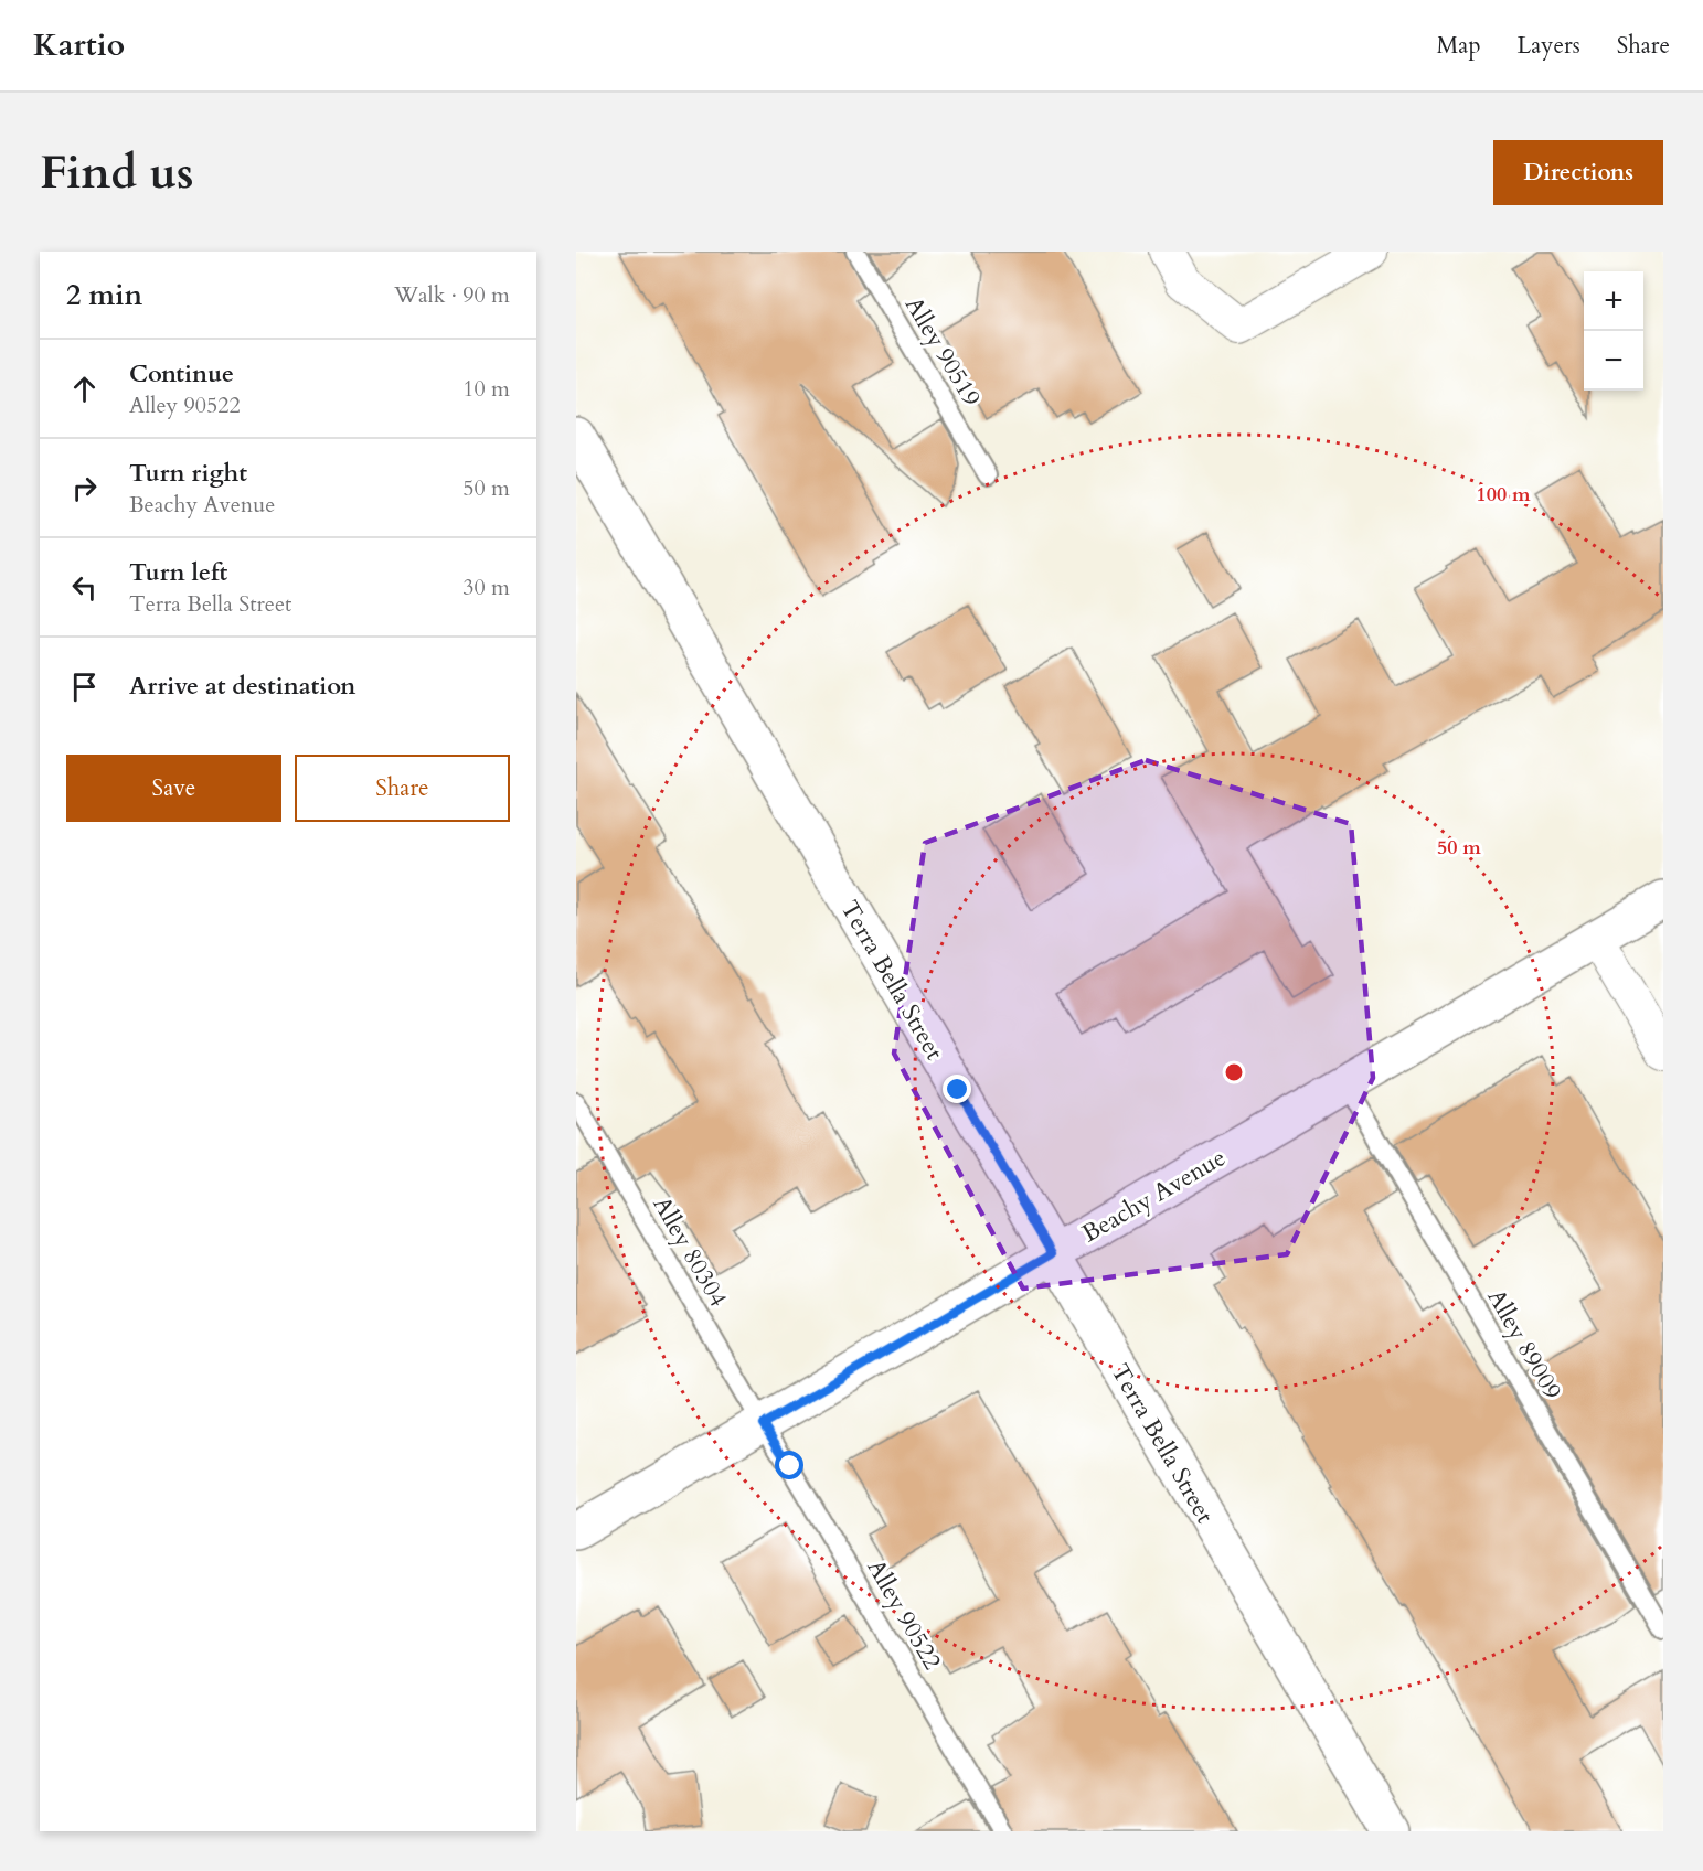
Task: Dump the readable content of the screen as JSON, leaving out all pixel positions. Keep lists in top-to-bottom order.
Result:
{
  "streets": {
    "main road": ["Terra Bella Street", "Beachy Avenue"],
    "lane": [
      "Alley 90519",
      "Alley 80304",
      "Alley 89009",
      "Alley 90522"
    ]
  },
  "crossings": [
    ["Terra Bella Street", "Beachy Avenue"],
    ["Beachy Avenue", "Alley 80304"],
    ["Beachy Avenue", "Alley 89009"],
    ["Beachy Avenue", "Alley 90522"],
    ["Alley 80304", "Alley 90522"]
  ],
  "page": {
    "header": "Kartio",
    "nav": ["Map", "Layers", "Share"],
    "buttons": [
      "Directions",
      ["Save", "Share"]
    ],
    "title": "Find us",
    "heading": ["2 min", "Walk · 90 m"],
    "map_buttons": ["+", "−"],
    "list": [
      ["Continue", "Alley 90522", "10 m"],
      ["Turn right", "Beachy Avenue", "50 m"],
      ["Turn left", "Terra Bella Street", "30 m"],
      "Arrive at destination"
    ]
  },
  "rings": ["100 m", "50 m"]
}
